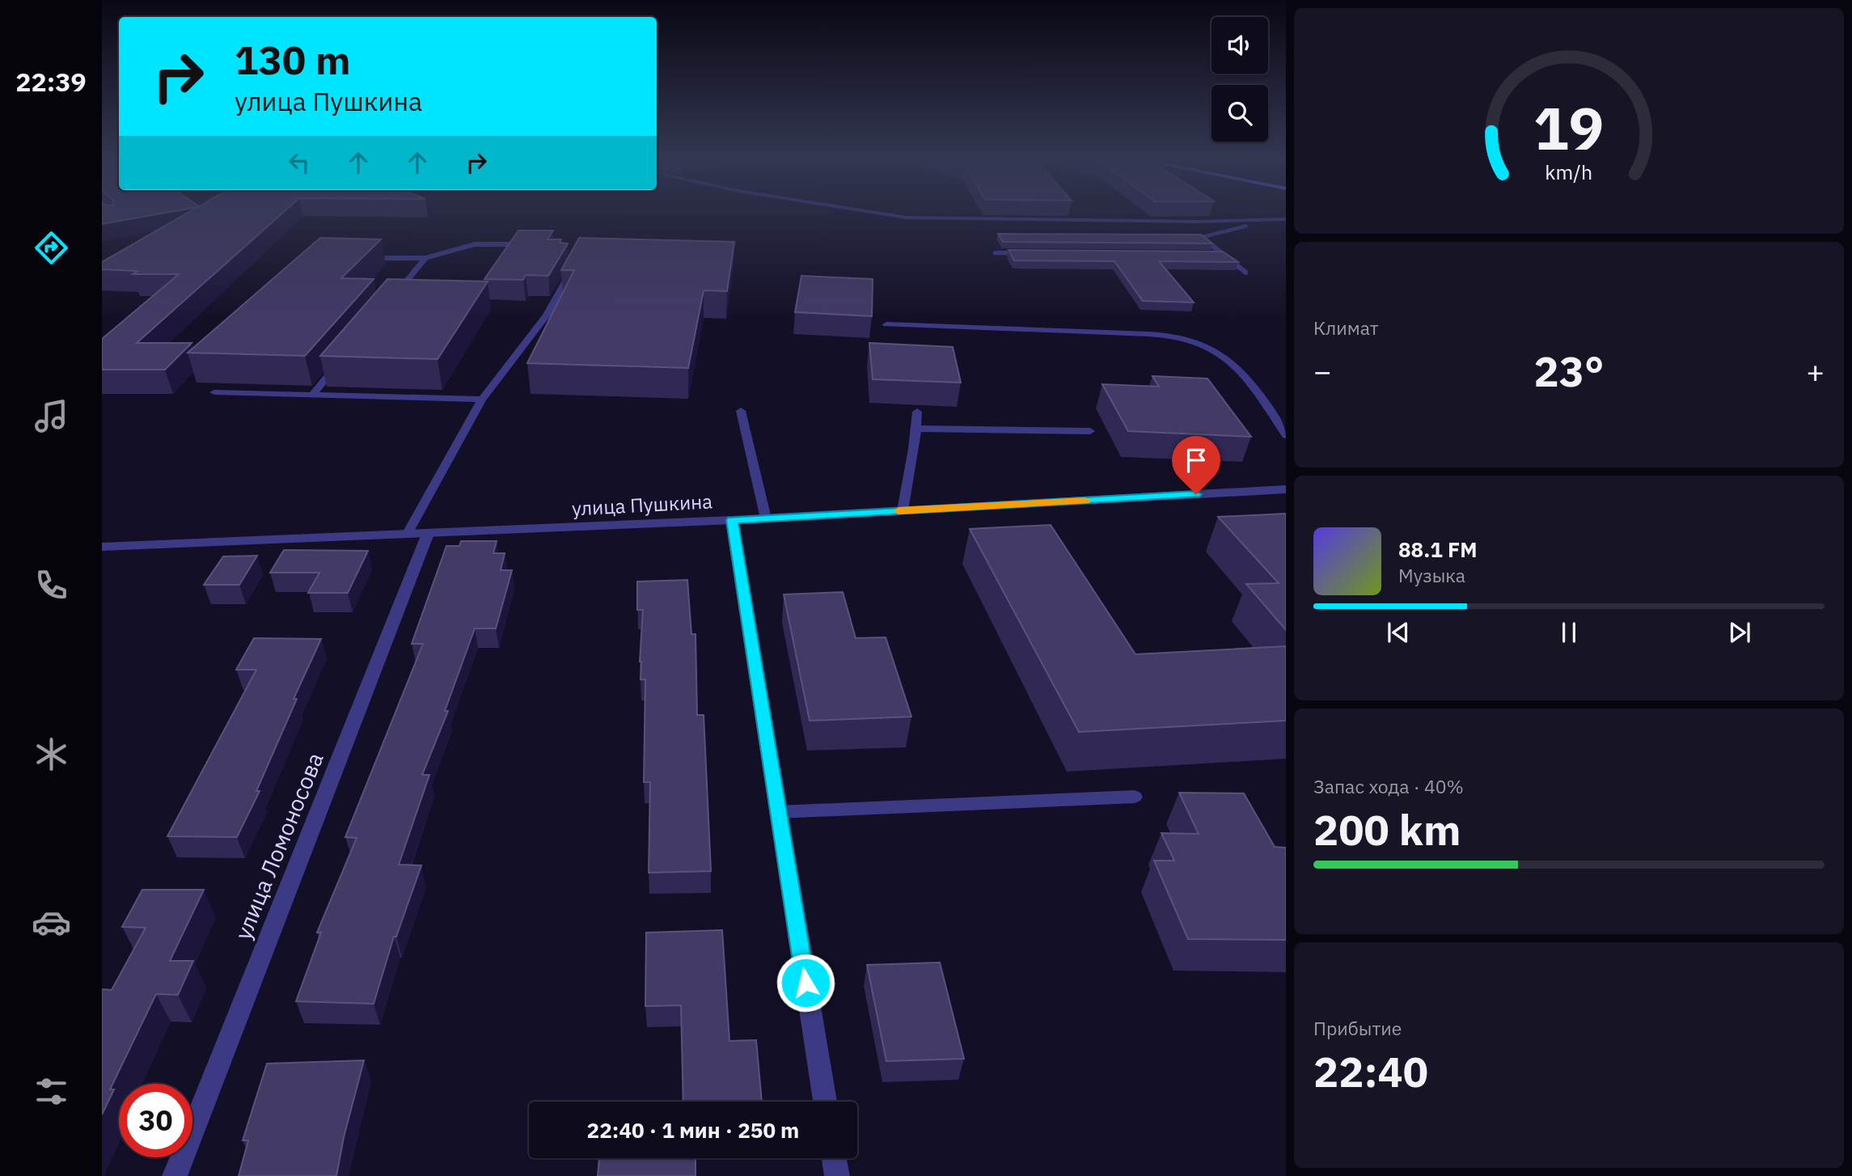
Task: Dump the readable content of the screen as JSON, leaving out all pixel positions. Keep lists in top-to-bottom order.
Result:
{
  "streets": {
    "street": ["улица Пушкина", "улица Ломоносова"]
  },
  "crossings": [
    ["улица Пушкина", "улица Ломоносова"]
  ],
  "page": {
    "tabs": "22:39",
    "turn": ["130 m", "улица Пушкина"],
    "tile": [
      "Климат",
      ["Запас хода · 40%", "200 km"],
      ["Прибытие", "22:40"]
    ],
    "heat": ["−", "23°", "+"],
    "song": ["88.1 FM", "Музыка"],
    "limit": "30",
    "trip": "22:40 · 1 мин · 250 m",
    "gauge": ["19", "km/h"]
  }
}
